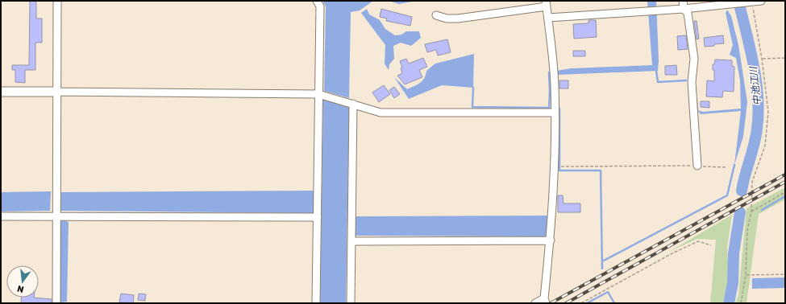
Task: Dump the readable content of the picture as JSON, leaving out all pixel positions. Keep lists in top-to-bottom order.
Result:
{
  "water": ["中池江川"],
  "north": "bottom"
}
